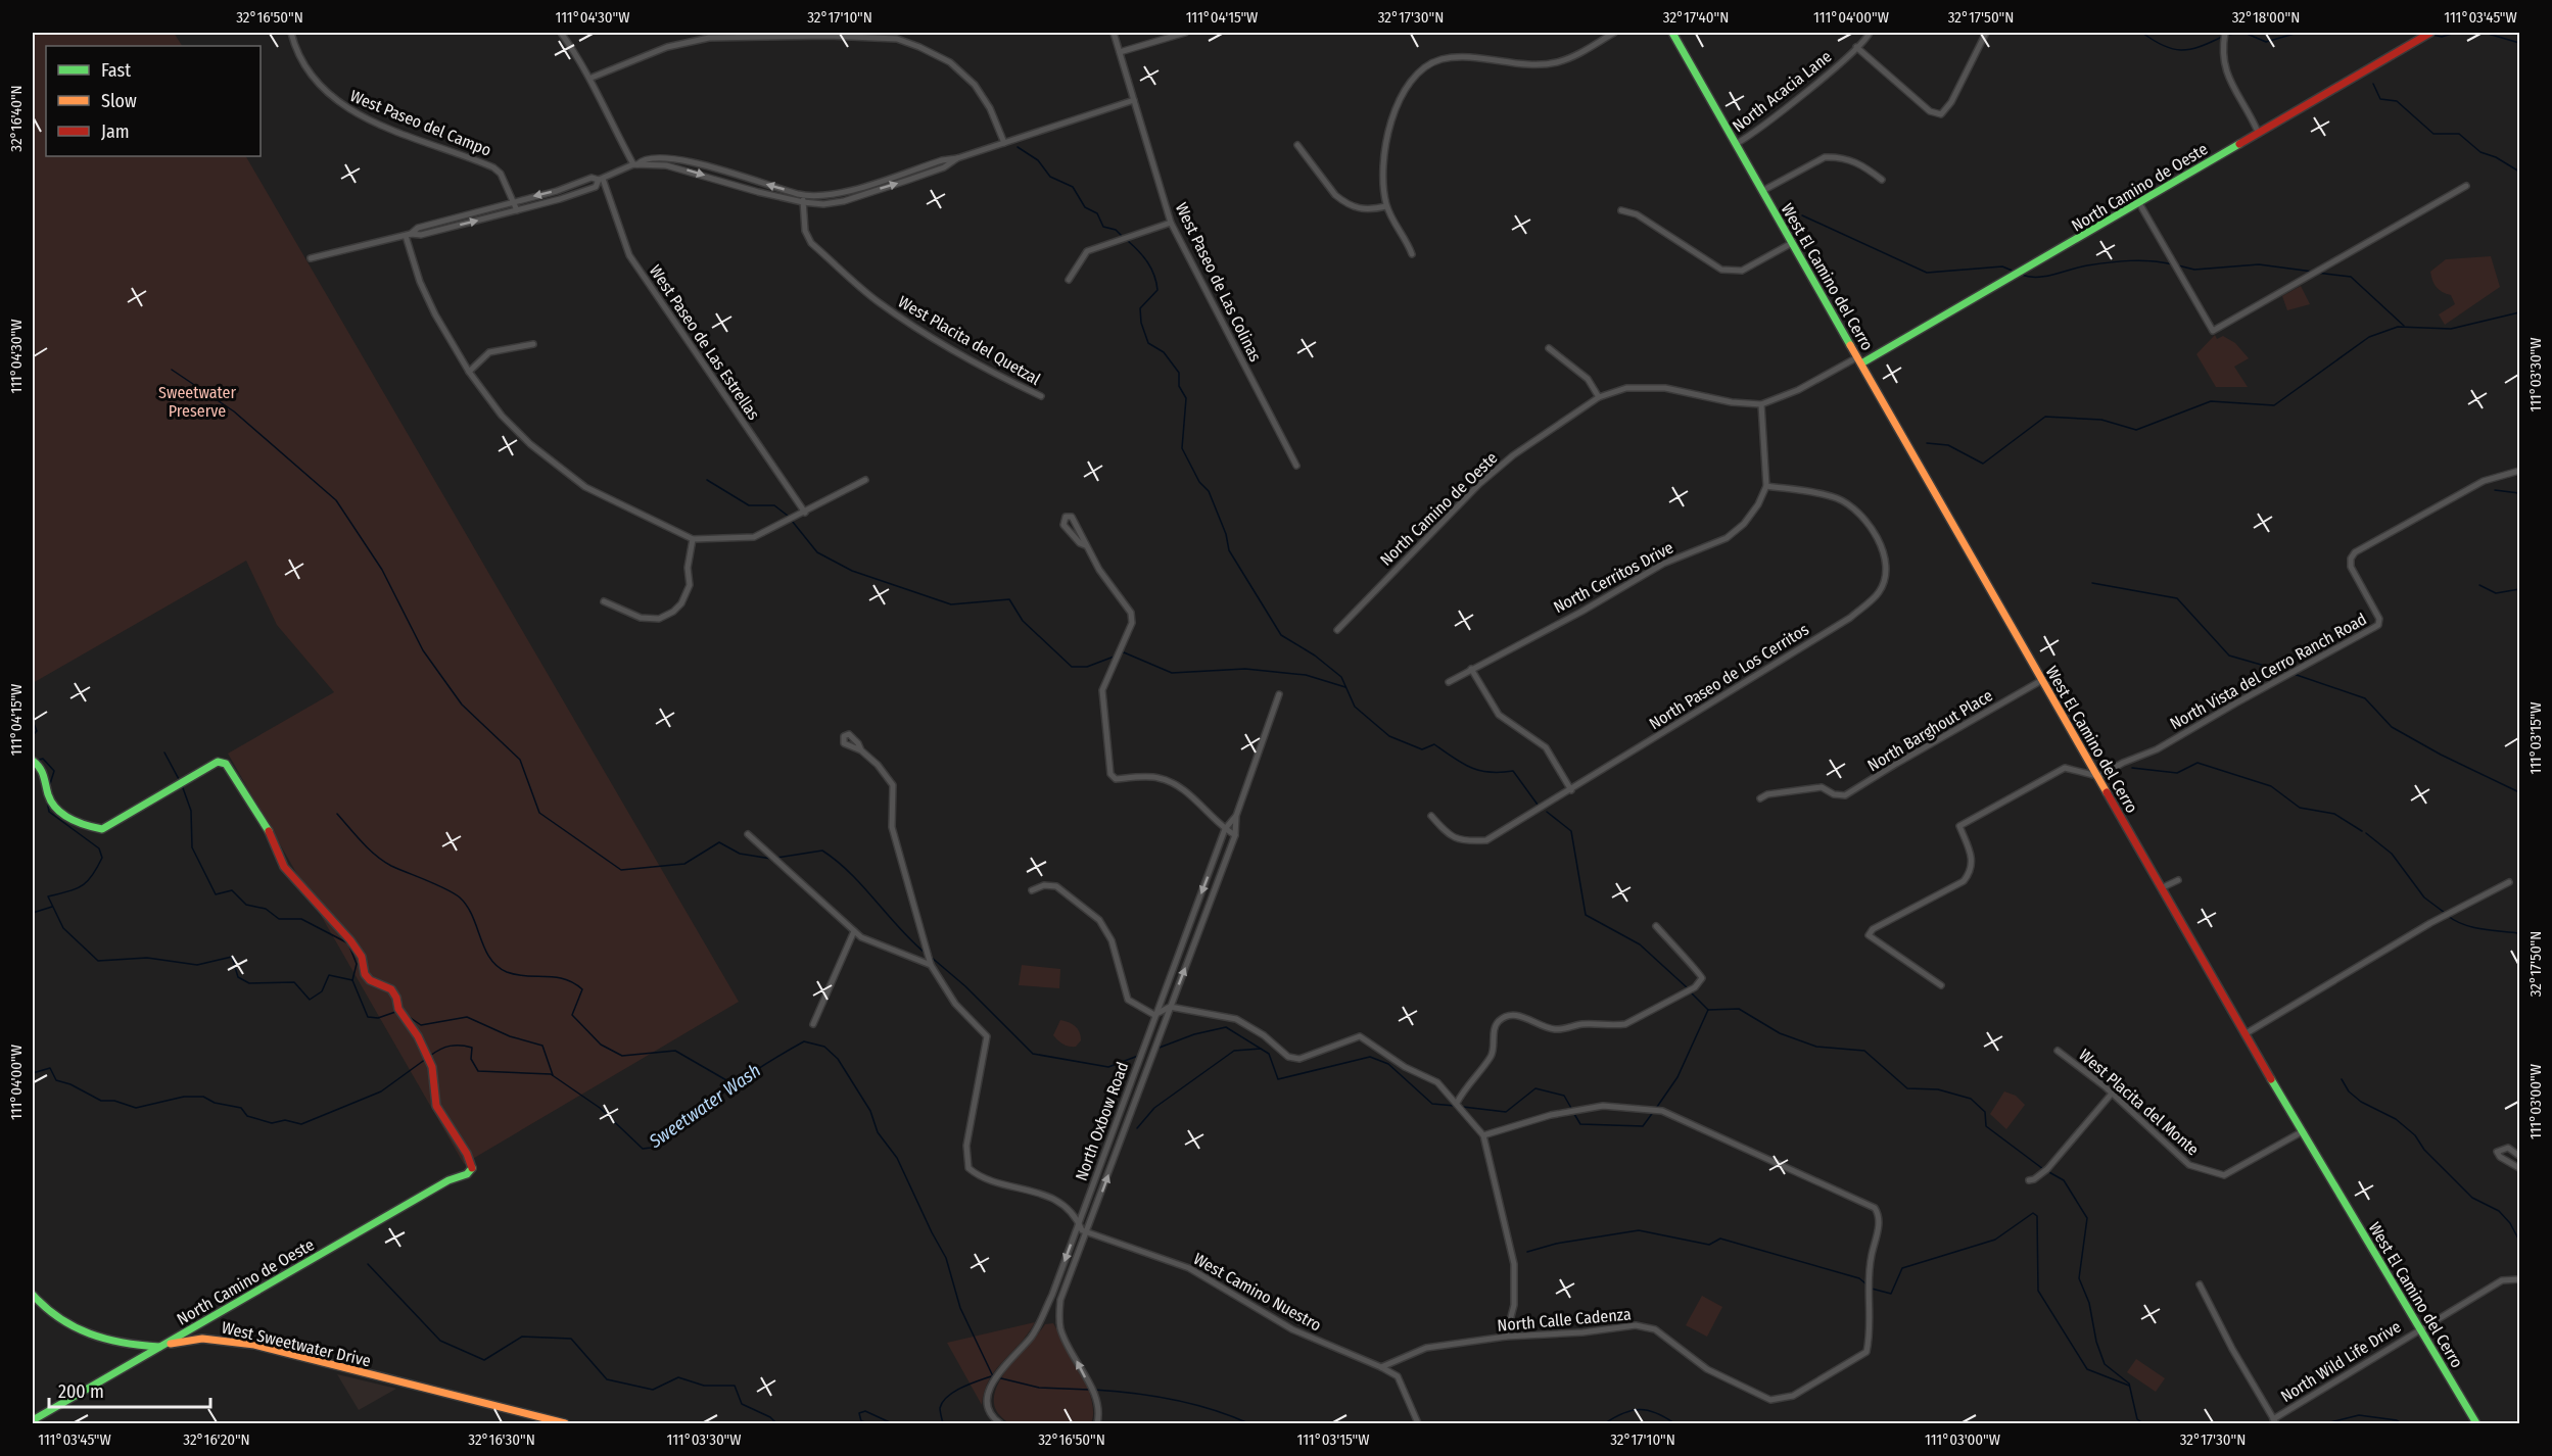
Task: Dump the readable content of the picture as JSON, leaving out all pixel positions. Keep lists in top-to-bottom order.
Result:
{
  "streets": {
    "street": [
      "North Acacia Lane",
      "West Paseo del Campo",
      "North Camino de Oeste",
      "West El Camino del Cerro",
      "West Paseo de Las Colinas",
      "West Placita del Quetzal",
      "West Paseo de Las Estrellas",
      "North Cerritos Drive",
      "North Vista del Cerro Ranch Road",
      "North Paseo de Los Cerritos",
      "North Barghout Place",
      "West Placita del Monte",
      "North Oxbow Road",
      "West Camino Nuestro",
      "North Calle Cadenza",
      "West Sweetwater Drive",
      "North Wild Life Drive"
    ]
  },
  "crossings": [
    ["North Acacia Lane", "West El Camino del Cerro"],
    ["North Camino de Oeste", "West El Camino del Cerro"],
    ["North Camino de Oeste", "West Sweetwater Drive"],
    ["West El Camino del Cerro", "North Vista del Cerro Ranch Road"],
    ["West El Camino del Cerro", "North Barghout Place"],
    ["West El Camino del Cerro", "West Placita del Monte"],
    ["West El Camino del Cerro", "North Wild Life Drive"],
    ["North Cerritos Drive", "North Paseo de Los Cerritos"],
    ["North Oxbow Road", "West Camino Nuestro"],
    ["West Camino Nuestro", "North Calle Cadenza"]
  ],
  "water": ["Sweetwater Wash"],
  "parks": ["Sweetwater Preserve"],
  "legend": ["Fast", "Slow", "Jam"],
  "scale_bar": "200 m",
  "coordinates": [
    "32°16'50\"N",
    "111°04'30\"W",
    "32°17'10\"N",
    "111°04'15\"W",
    "32°17'30\"N",
    "32°17'40\"N",
    "111°04'00\"W",
    "32°17'50\"N",
    "32°18'00\"N",
    "111°03'45\"W",
    "32°16'40\"N",
    "111°03'30\"W",
    "111°03'15\"W",
    "111°03'00\"W",
    "32°16'20\"N",
    "32°16'30\"N"
  ]
}
